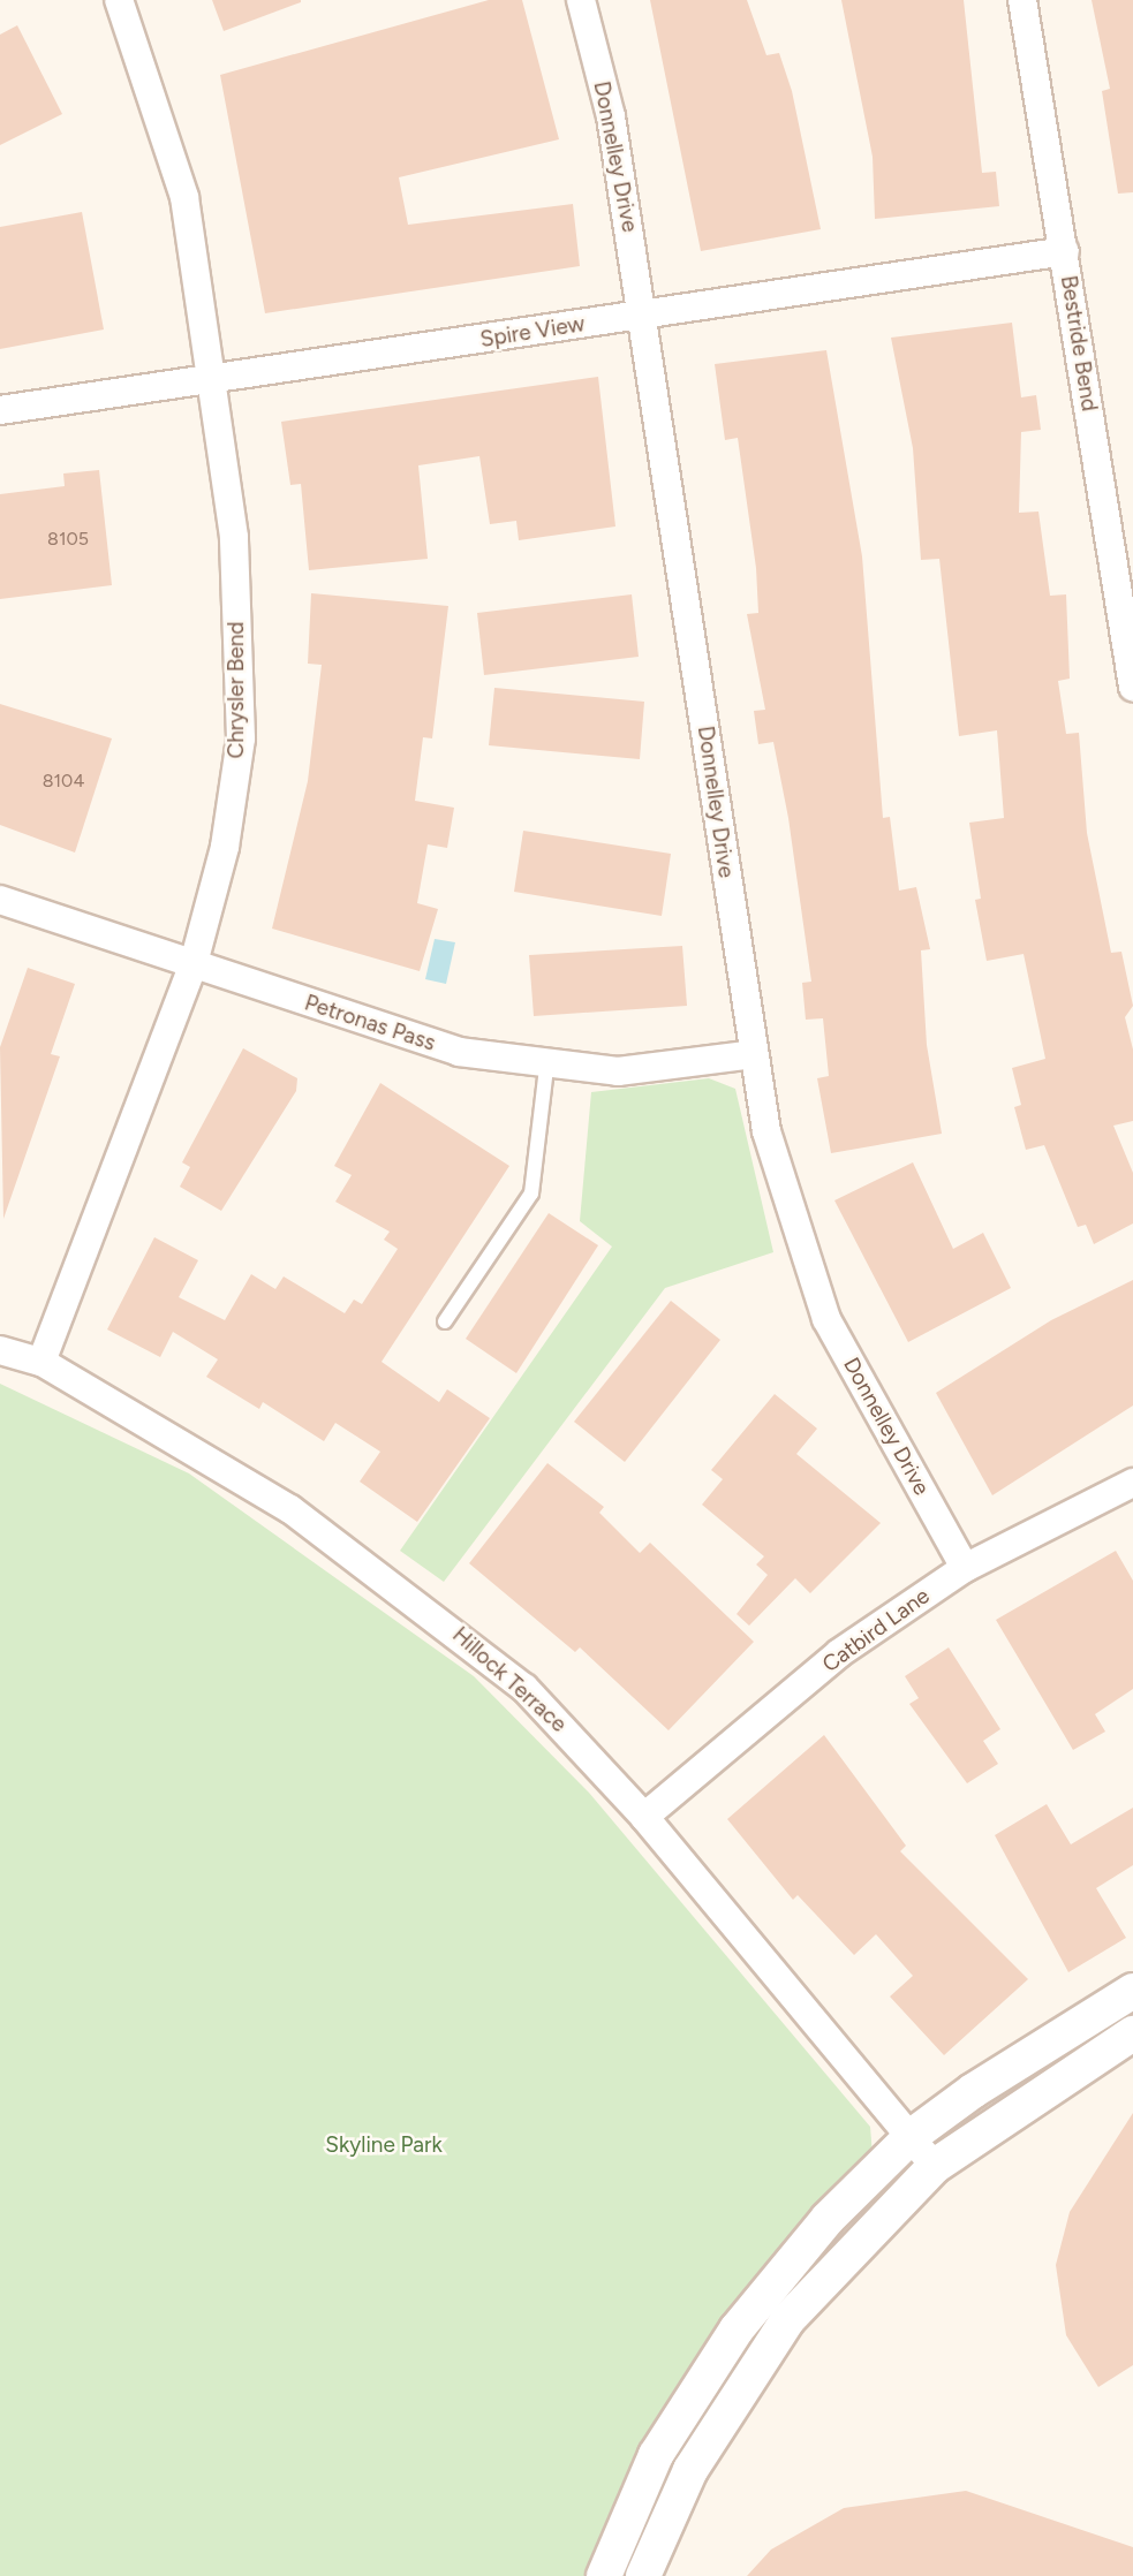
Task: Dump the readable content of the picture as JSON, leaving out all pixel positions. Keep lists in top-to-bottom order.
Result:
{
  "streets": {
    "street": [
      "Donnelley Drive",
      "Spire View",
      "Bestride Bend",
      "Chrysler Bend",
      "Petronas Pass",
      "Catbird Lane",
      "Hillock Terrace"
    ]
  },
  "crossings": [
    ["Donnelley Drive", "Spire View"],
    ["Donnelley Drive", "Petronas Pass"],
    ["Donnelley Drive", "Catbird Lane"],
    ["Spire View", "Bestride Bend"],
    ["Spire View", "Chrysler Bend"],
    ["Chrysler Bend", "Petronas Pass"],
    ["Chrysler Bend", "Hillock Terrace"],
    ["Catbird Lane", "Hillock Terrace"]
  ],
  "parks": ["Skyline Park"],
  "house_numbers": ["8105", "8104"]
}
